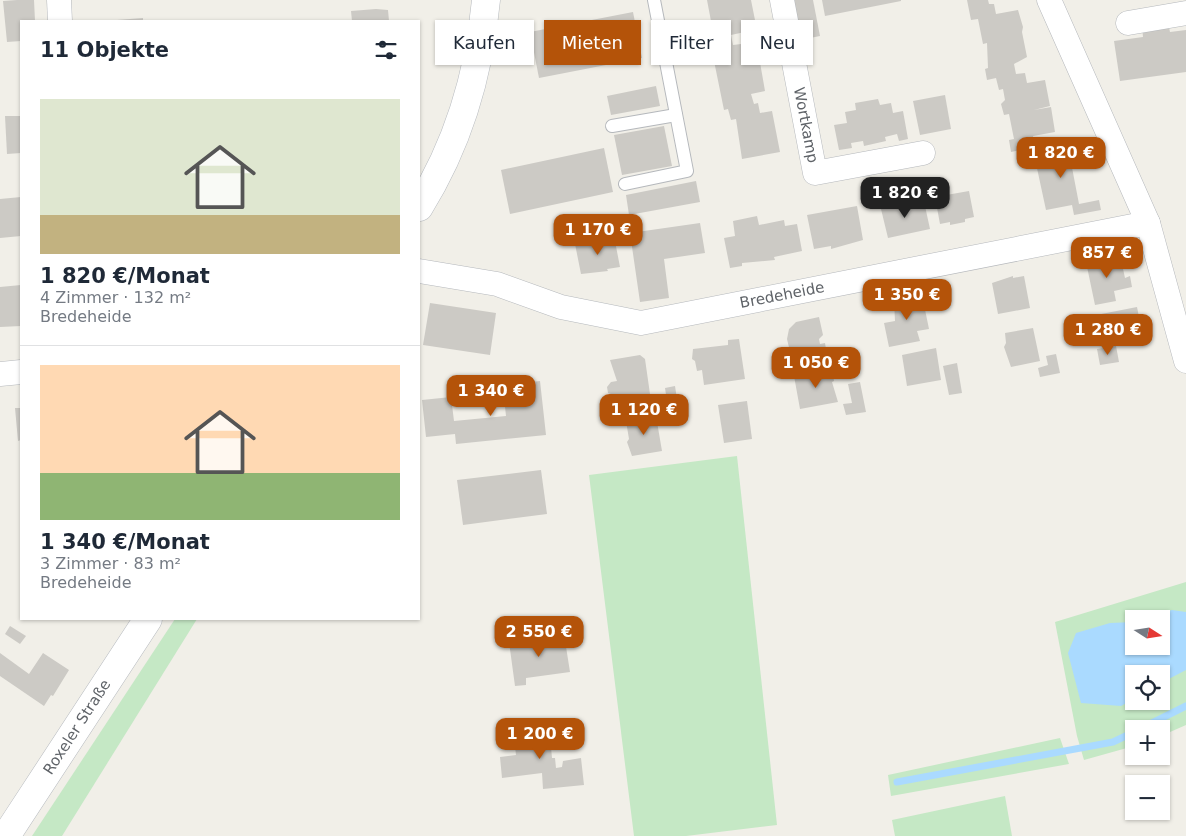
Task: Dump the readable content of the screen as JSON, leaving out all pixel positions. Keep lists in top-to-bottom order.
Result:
{
  "streets": {
    "main road": ["Roxeler Straße"],
    "street": ["Wortkamp", "Bredeheide"]
  },
  "north": "right",
  "page": {
    "chip": [
      "Kaufen",
      "Mieten",
      "Filter",
      "Neu"
    ],
    "heading": "11 Objekte",
    "list": [
      {
        "name": "1 820 €/Monat",
        "note": "4 Zimmer · 132 m² · Bredeheide"
      },
      {
        "name": "1 340 €/Monat",
        "note": "3 Zimmer · 83 m² · Bredeheide"
      }
    ],
    "price": [
      "1 820 €",
      "1 820 €",
      "1 170 €",
      "857 €",
      "1 350 €",
      "1 280 €",
      "1 050 €",
      "1 340 €",
      "1 120 €",
      "2 550 €",
      "1 200 €"
    ],
    "map_buttons": ["+", "−"]
  }
}
